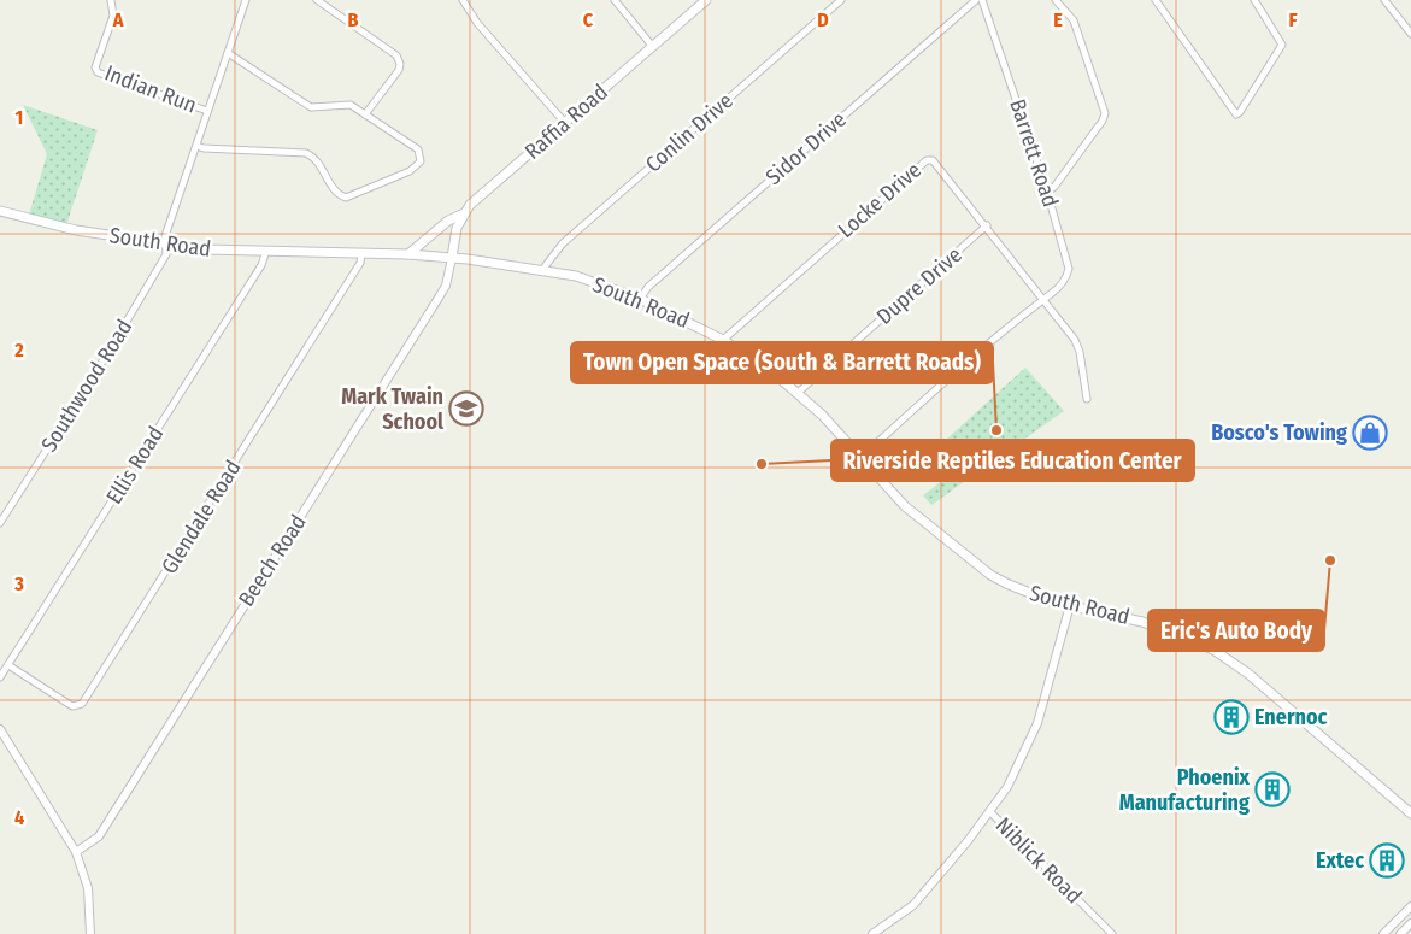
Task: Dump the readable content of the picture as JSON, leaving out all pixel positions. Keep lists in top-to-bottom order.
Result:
{
  "streets": {
    "main road": ["Raffia Road", "South Road"],
    "street": [
      "Indian Run",
      "Conlin Drive",
      "Sidor Drive",
      "Barrett Road",
      "Locke Drive",
      "Dupre Drive",
      "Southwood Road",
      "Ellis Road",
      "Glendale Road",
      "Beech Road",
      "Niblick Road"
    ]
  },
  "crossings": [
    ["Indian Run", "South Road"],
    ["Indian Run", "Southwood Road"],
    ["Raffia Road", "South Road"],
    ["Conlin Drive", "South Road"],
    ["Sidor Drive", "South Road"],
    ["Barrett Road", "Locke Drive"],
    ["Locke Drive", "South Road"],
    ["Locke Drive", "Dupre Drive"],
    ["South Road", "Dupre Drive"],
    ["South Road", "Southwood Road"],
    ["South Road", "Ellis Road"],
    ["South Road", "Glendale Road"],
    ["South Road", "Beech Road"],
    ["Ellis Road", "Glendale Road"]
  ],
  "places": {
    "school or university": ["Mark Twain School"],
    "other": ["Town Open Space (South & Barrett Roads)", "Riverside Reptiles Education Center", "Eric's Auto Body"],
    "shop": ["Bosco's Towing"],
    "building": ["Enernoc", "Phoenix Manufacturing", "Extec"]
  },
  "grid": {
    "columns": [
      "A",
      "B",
      "C",
      "D",
      "E",
      "F"
    ],
    "rows": [
      "1",
      "2",
      "3",
      "4"
    ]
  }
}
